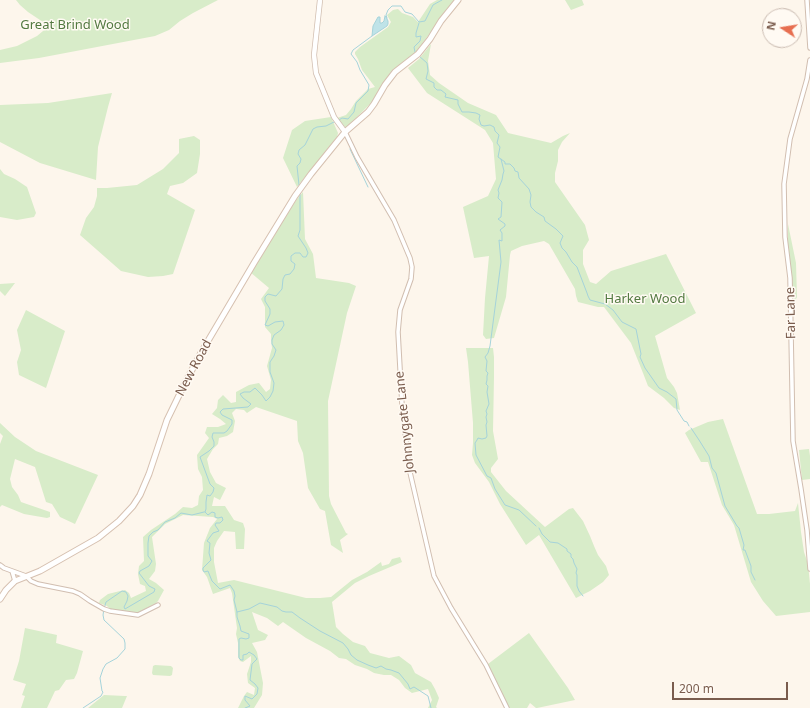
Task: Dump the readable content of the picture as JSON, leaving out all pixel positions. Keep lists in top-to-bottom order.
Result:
{
  "streets": {
    "main road": ["New Road"],
    "street": ["Far Lane", "Johnnygate Lane"]
  },
  "crossings": [
    ["New Road", "Johnnygate Lane"]
  ],
  "parks": ["Great Brind Wood", "Harker Wood"],
  "scale_bar": "200 m",
  "north": "left"
}
